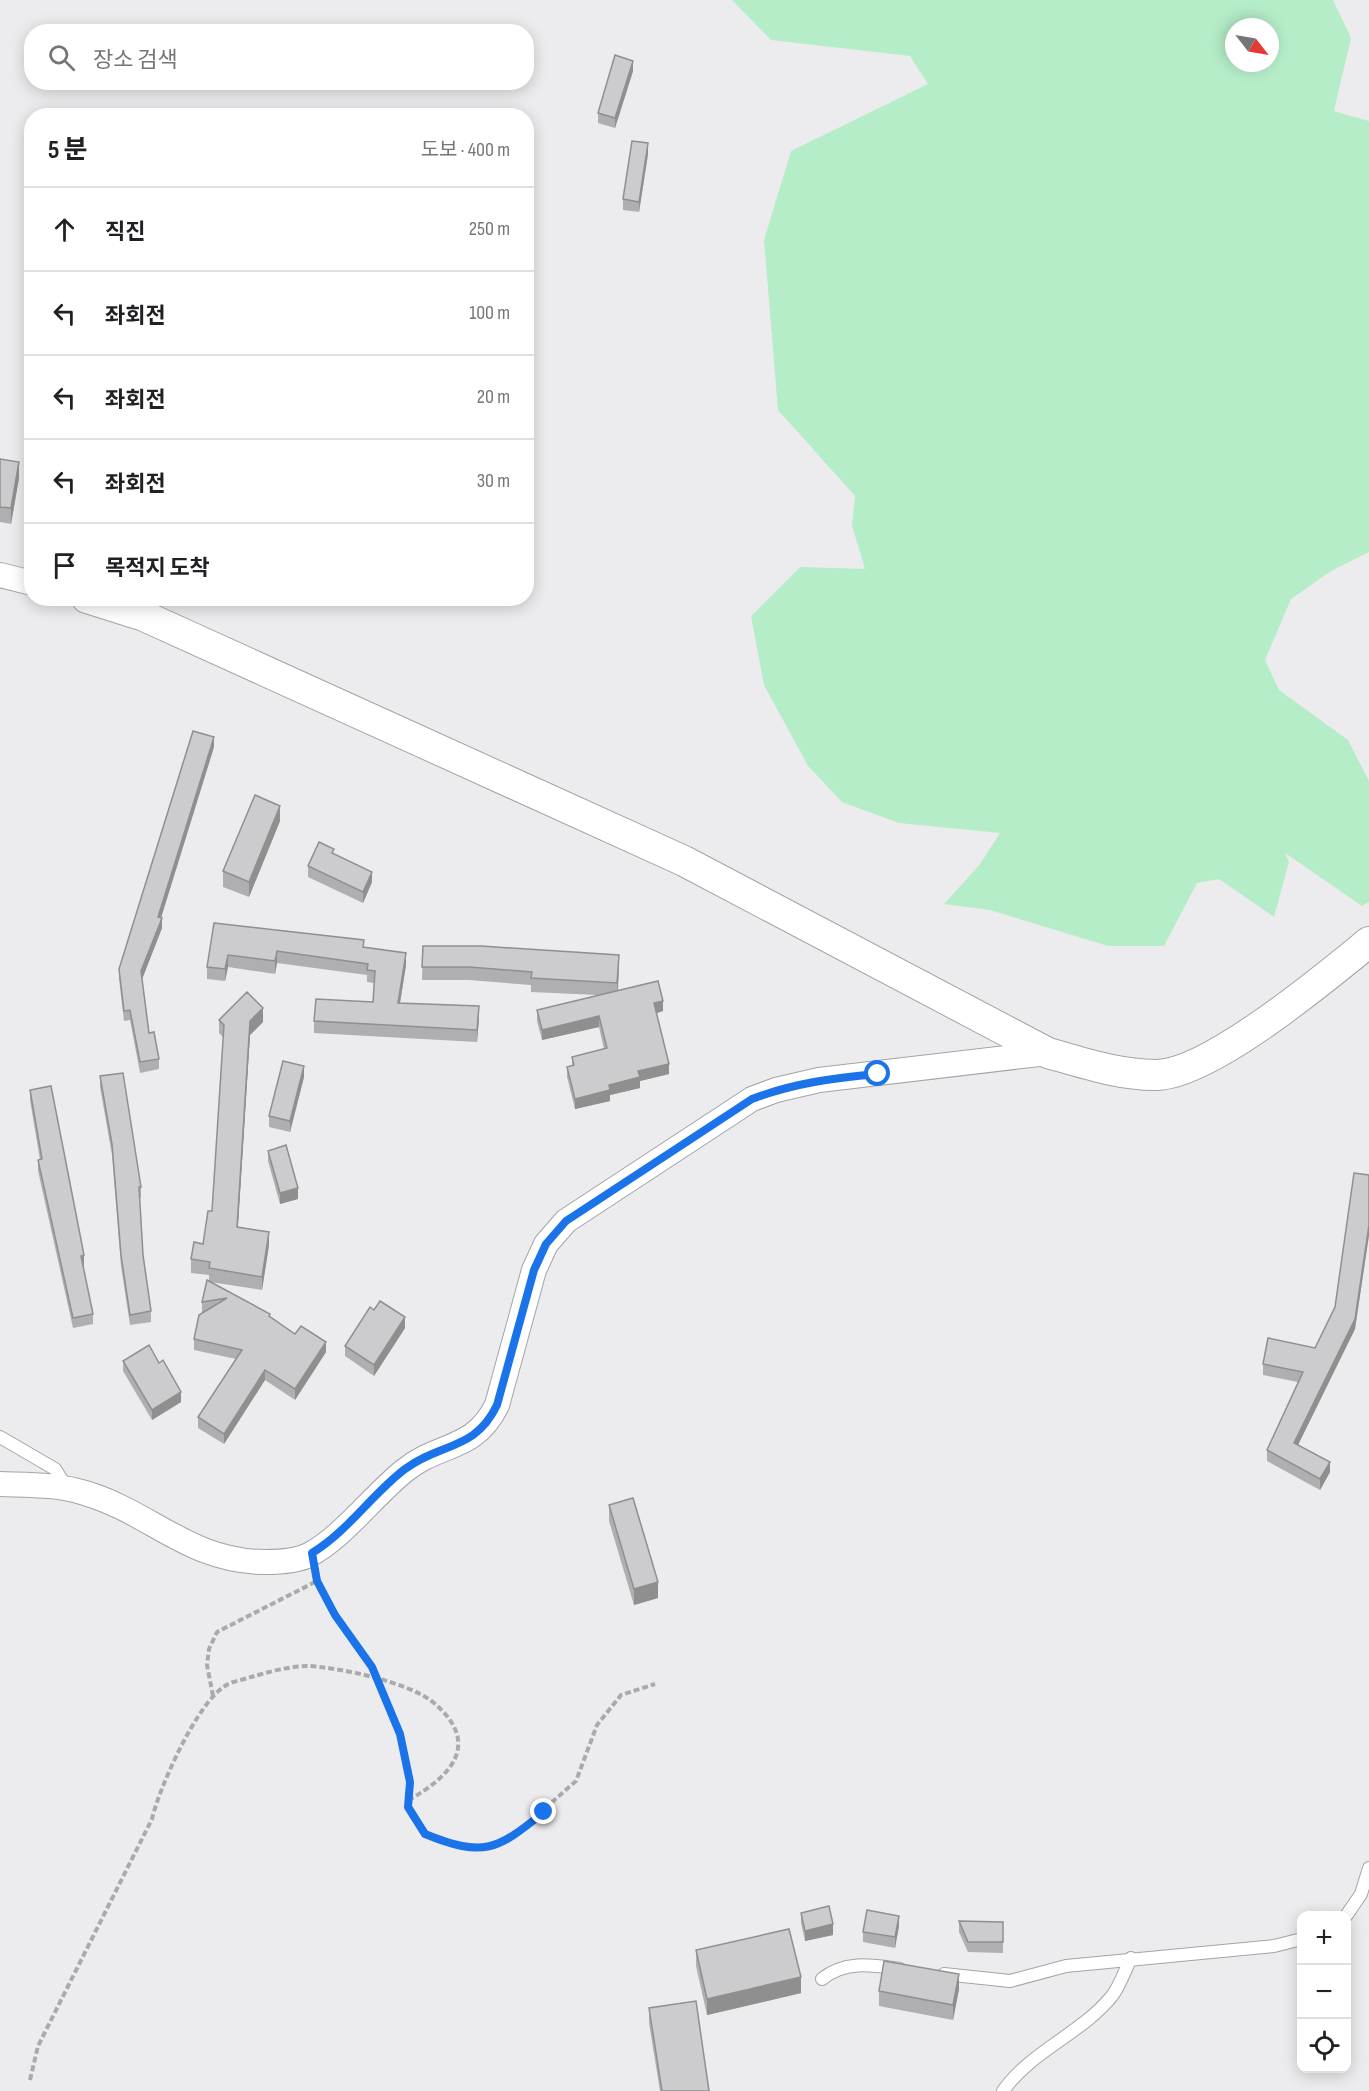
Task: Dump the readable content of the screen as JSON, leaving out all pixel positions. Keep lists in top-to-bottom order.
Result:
{
  "north": "bottom right",
  "page": {
    "search": "장소 검색",
    "heading": ["5 분", "도보 · 400 m"],
    "list": [
      ["직진", "250 m"],
      ["좌회전", "100 m"],
      ["좌회전", "20 m"],
      ["좌회전", "30 m"],
      "목적지 도착"
    ],
    "map_buttons": ["+", "−"]
  }
}
